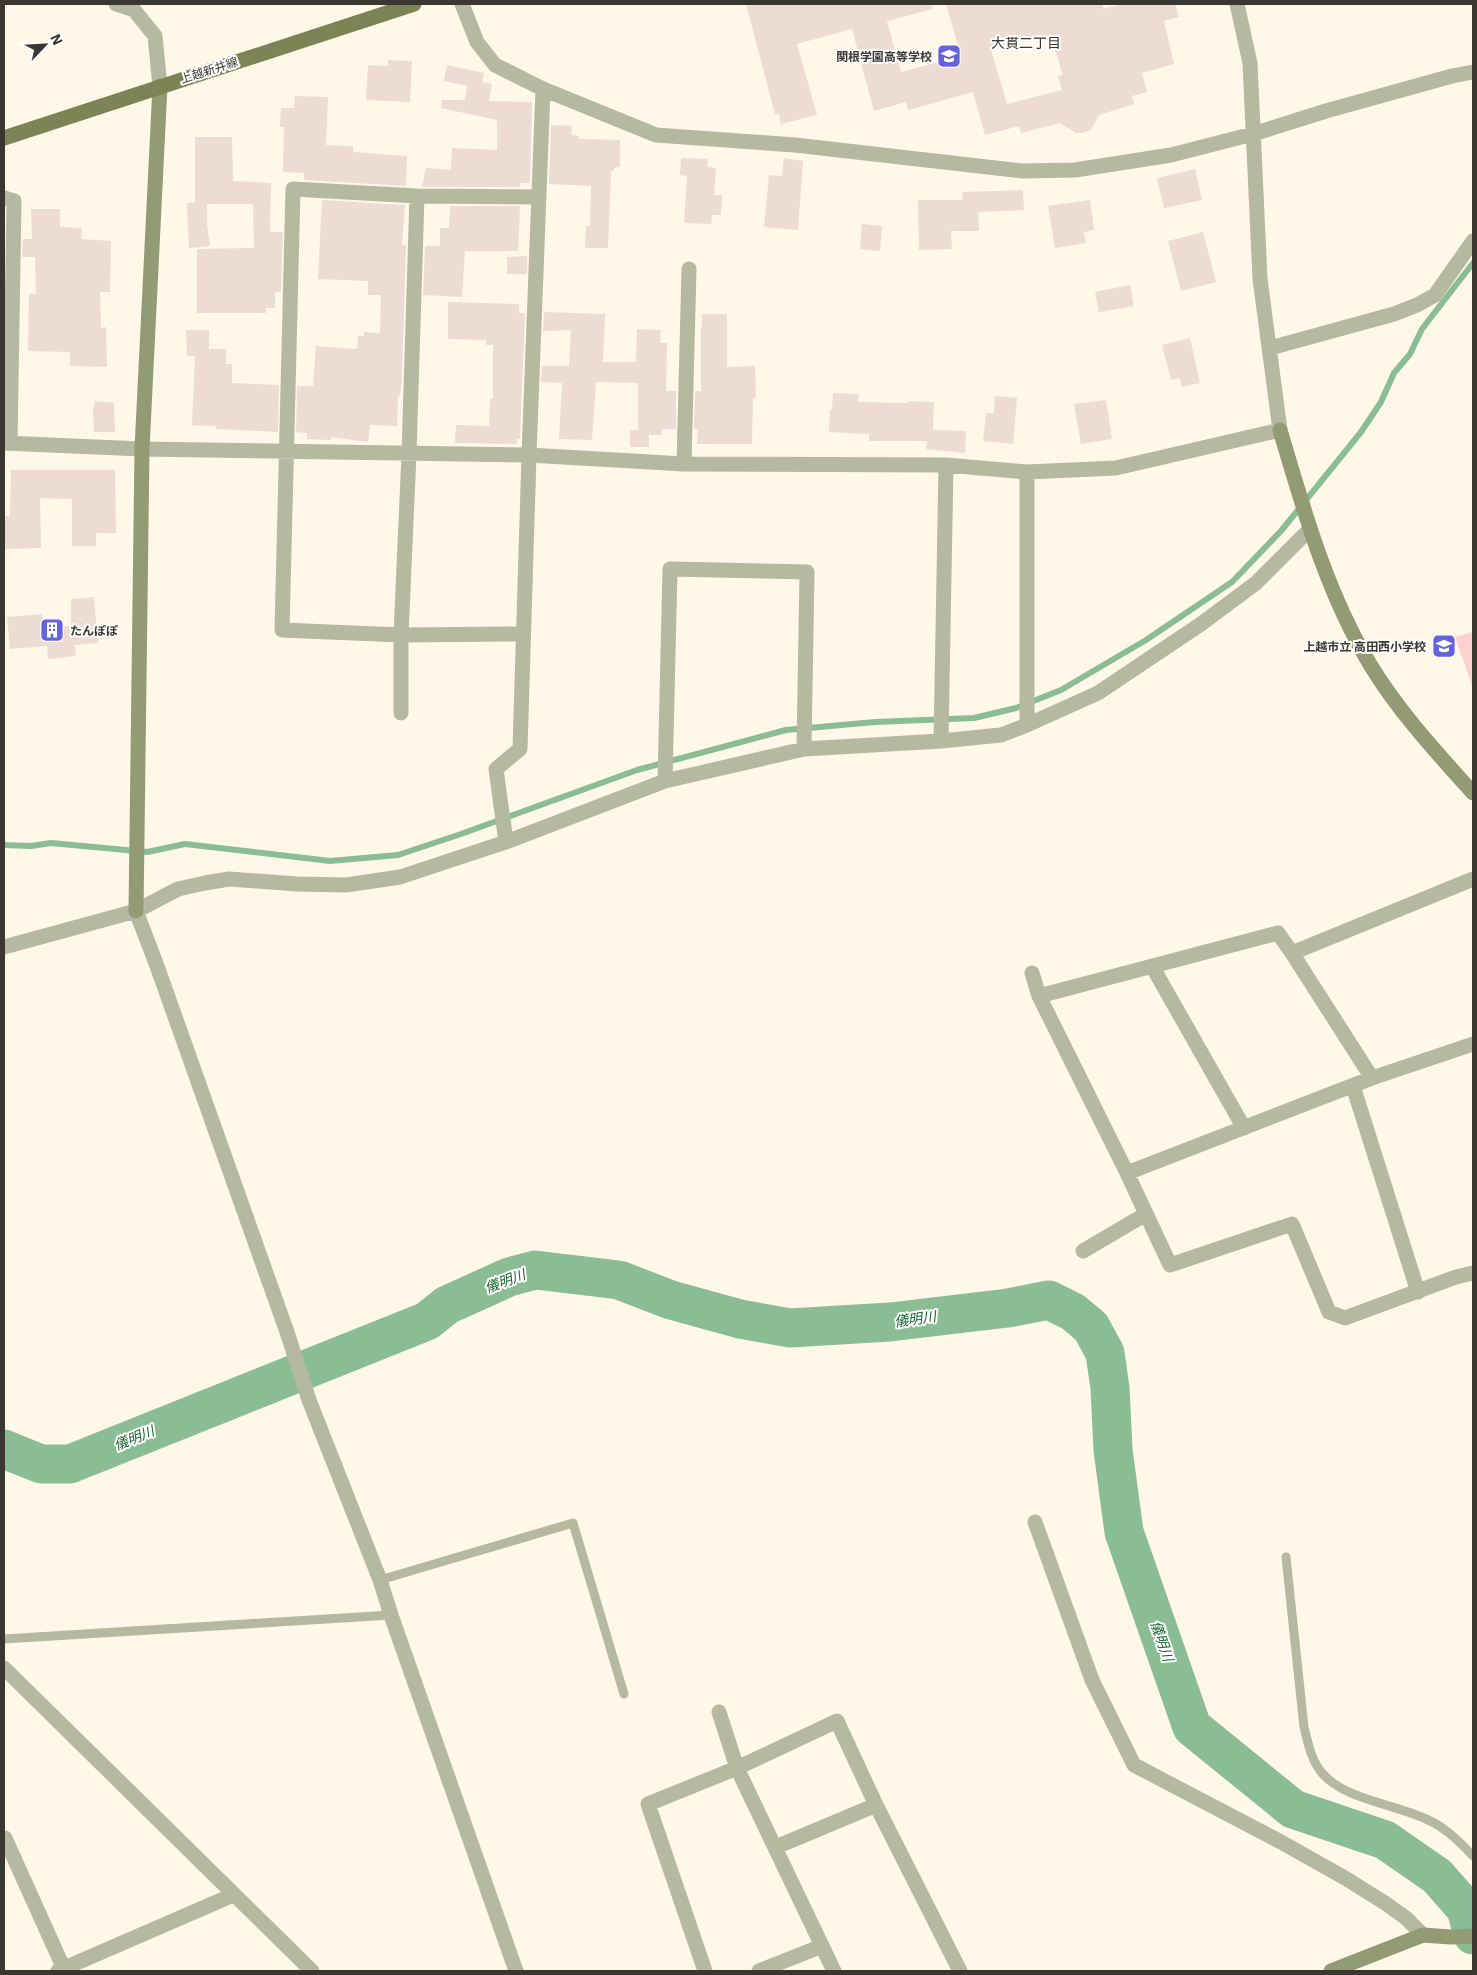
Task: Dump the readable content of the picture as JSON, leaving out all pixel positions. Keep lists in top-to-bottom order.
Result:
{
  "streets": {
    "main road": ["上越新井線"]
  },
  "districts": ["大貫二丁目"],
  "water": ["儀明川"],
  "places": {
    "school or university": ["関根学園高等学校", "上越市立 高田西小学校"],
    "building": ["たんぽぽ"]
  },
  "north": "top right"
}
